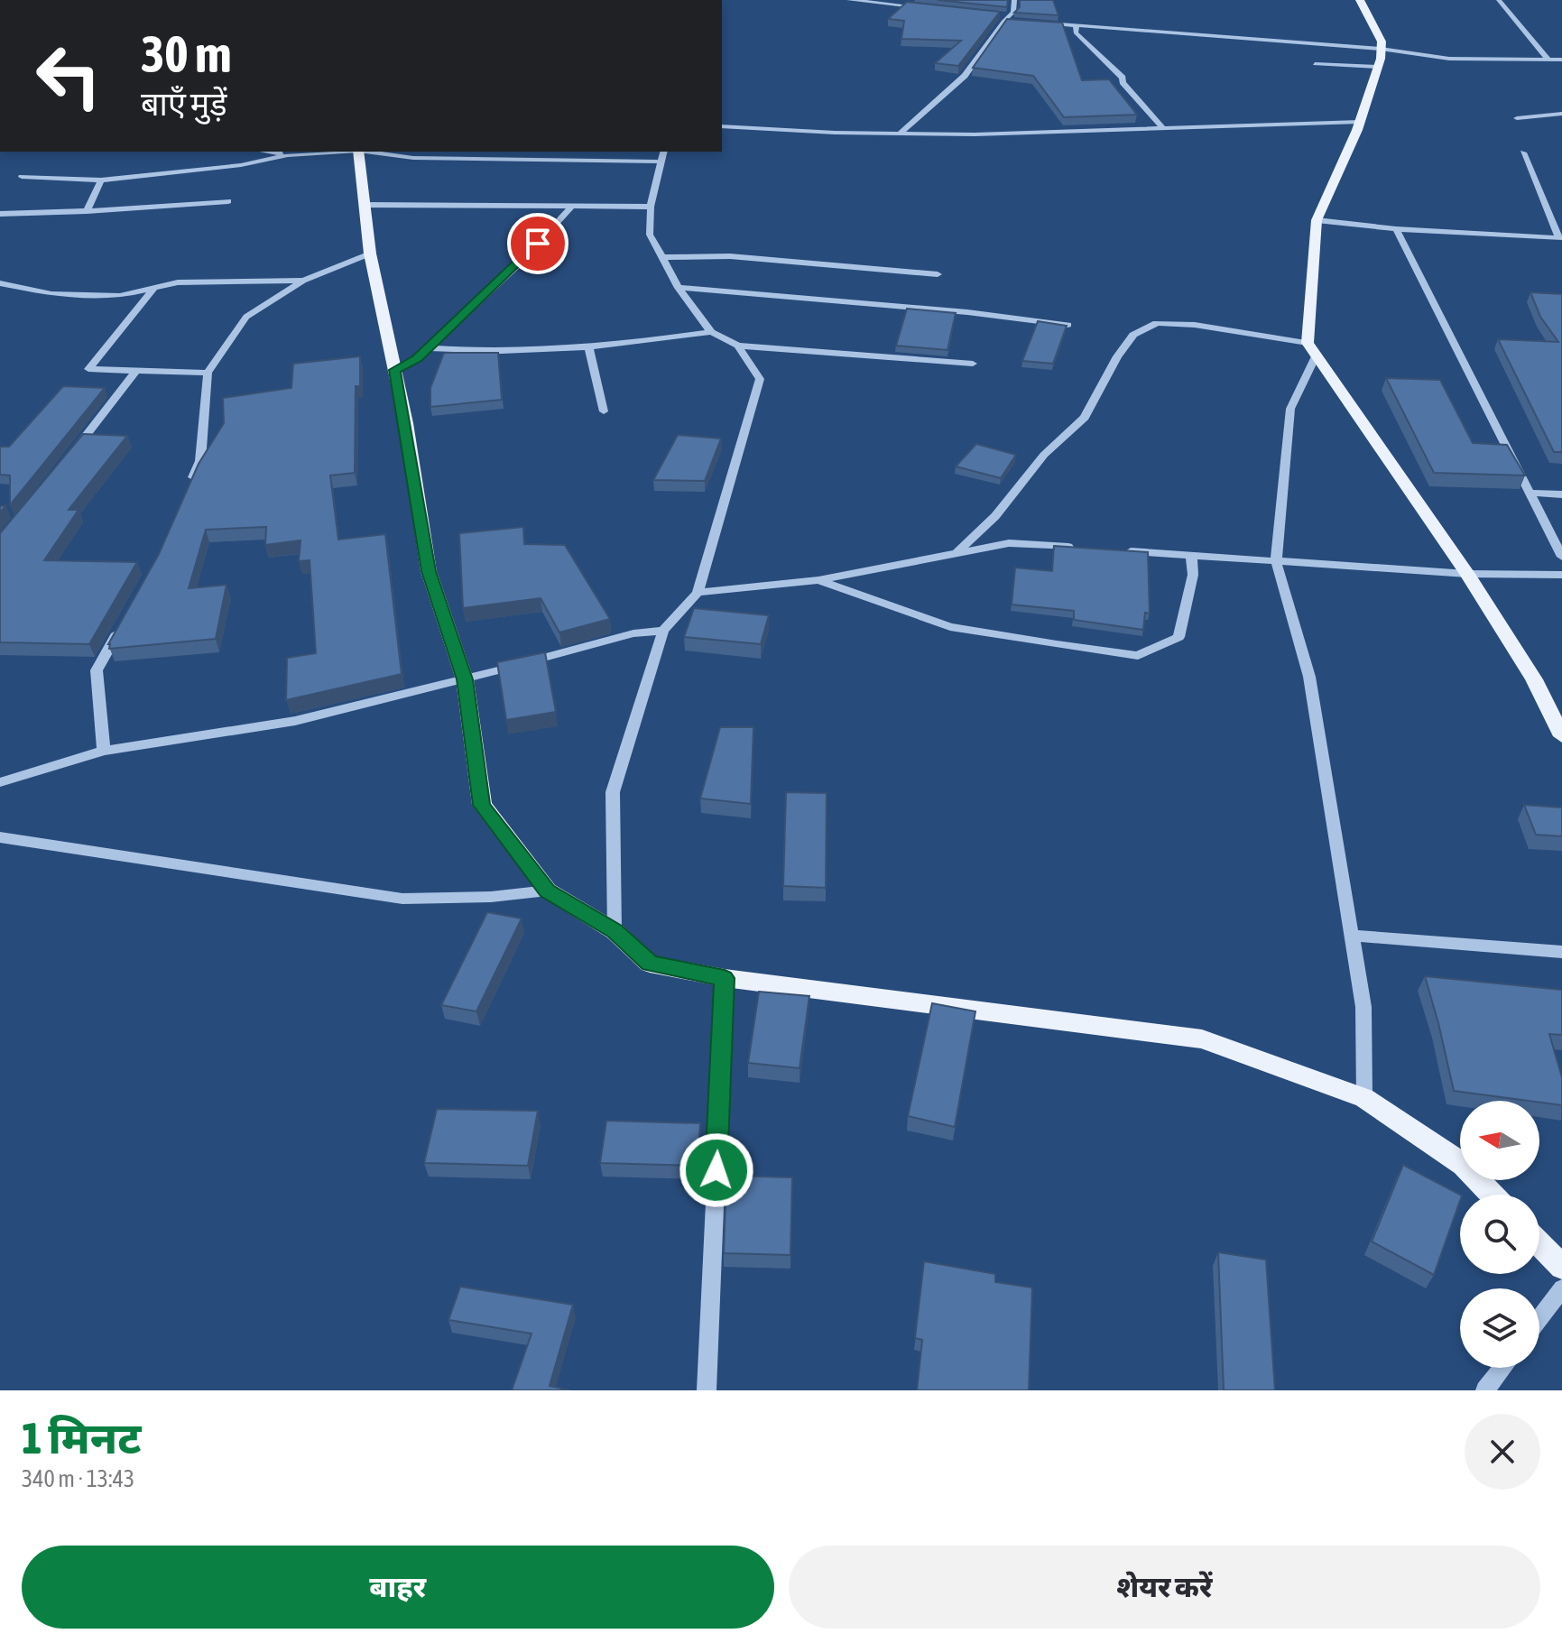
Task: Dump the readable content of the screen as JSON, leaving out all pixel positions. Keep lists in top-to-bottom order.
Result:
{
  "north": "left",
  "page": {
    "turn": ["30 m", "बाएँ मुड़ें"],
    "heading": ["1 मिनट", "340 m · 13:43"],
    "buttons": ["बाहर", "शेयर करें"]
  }
}
